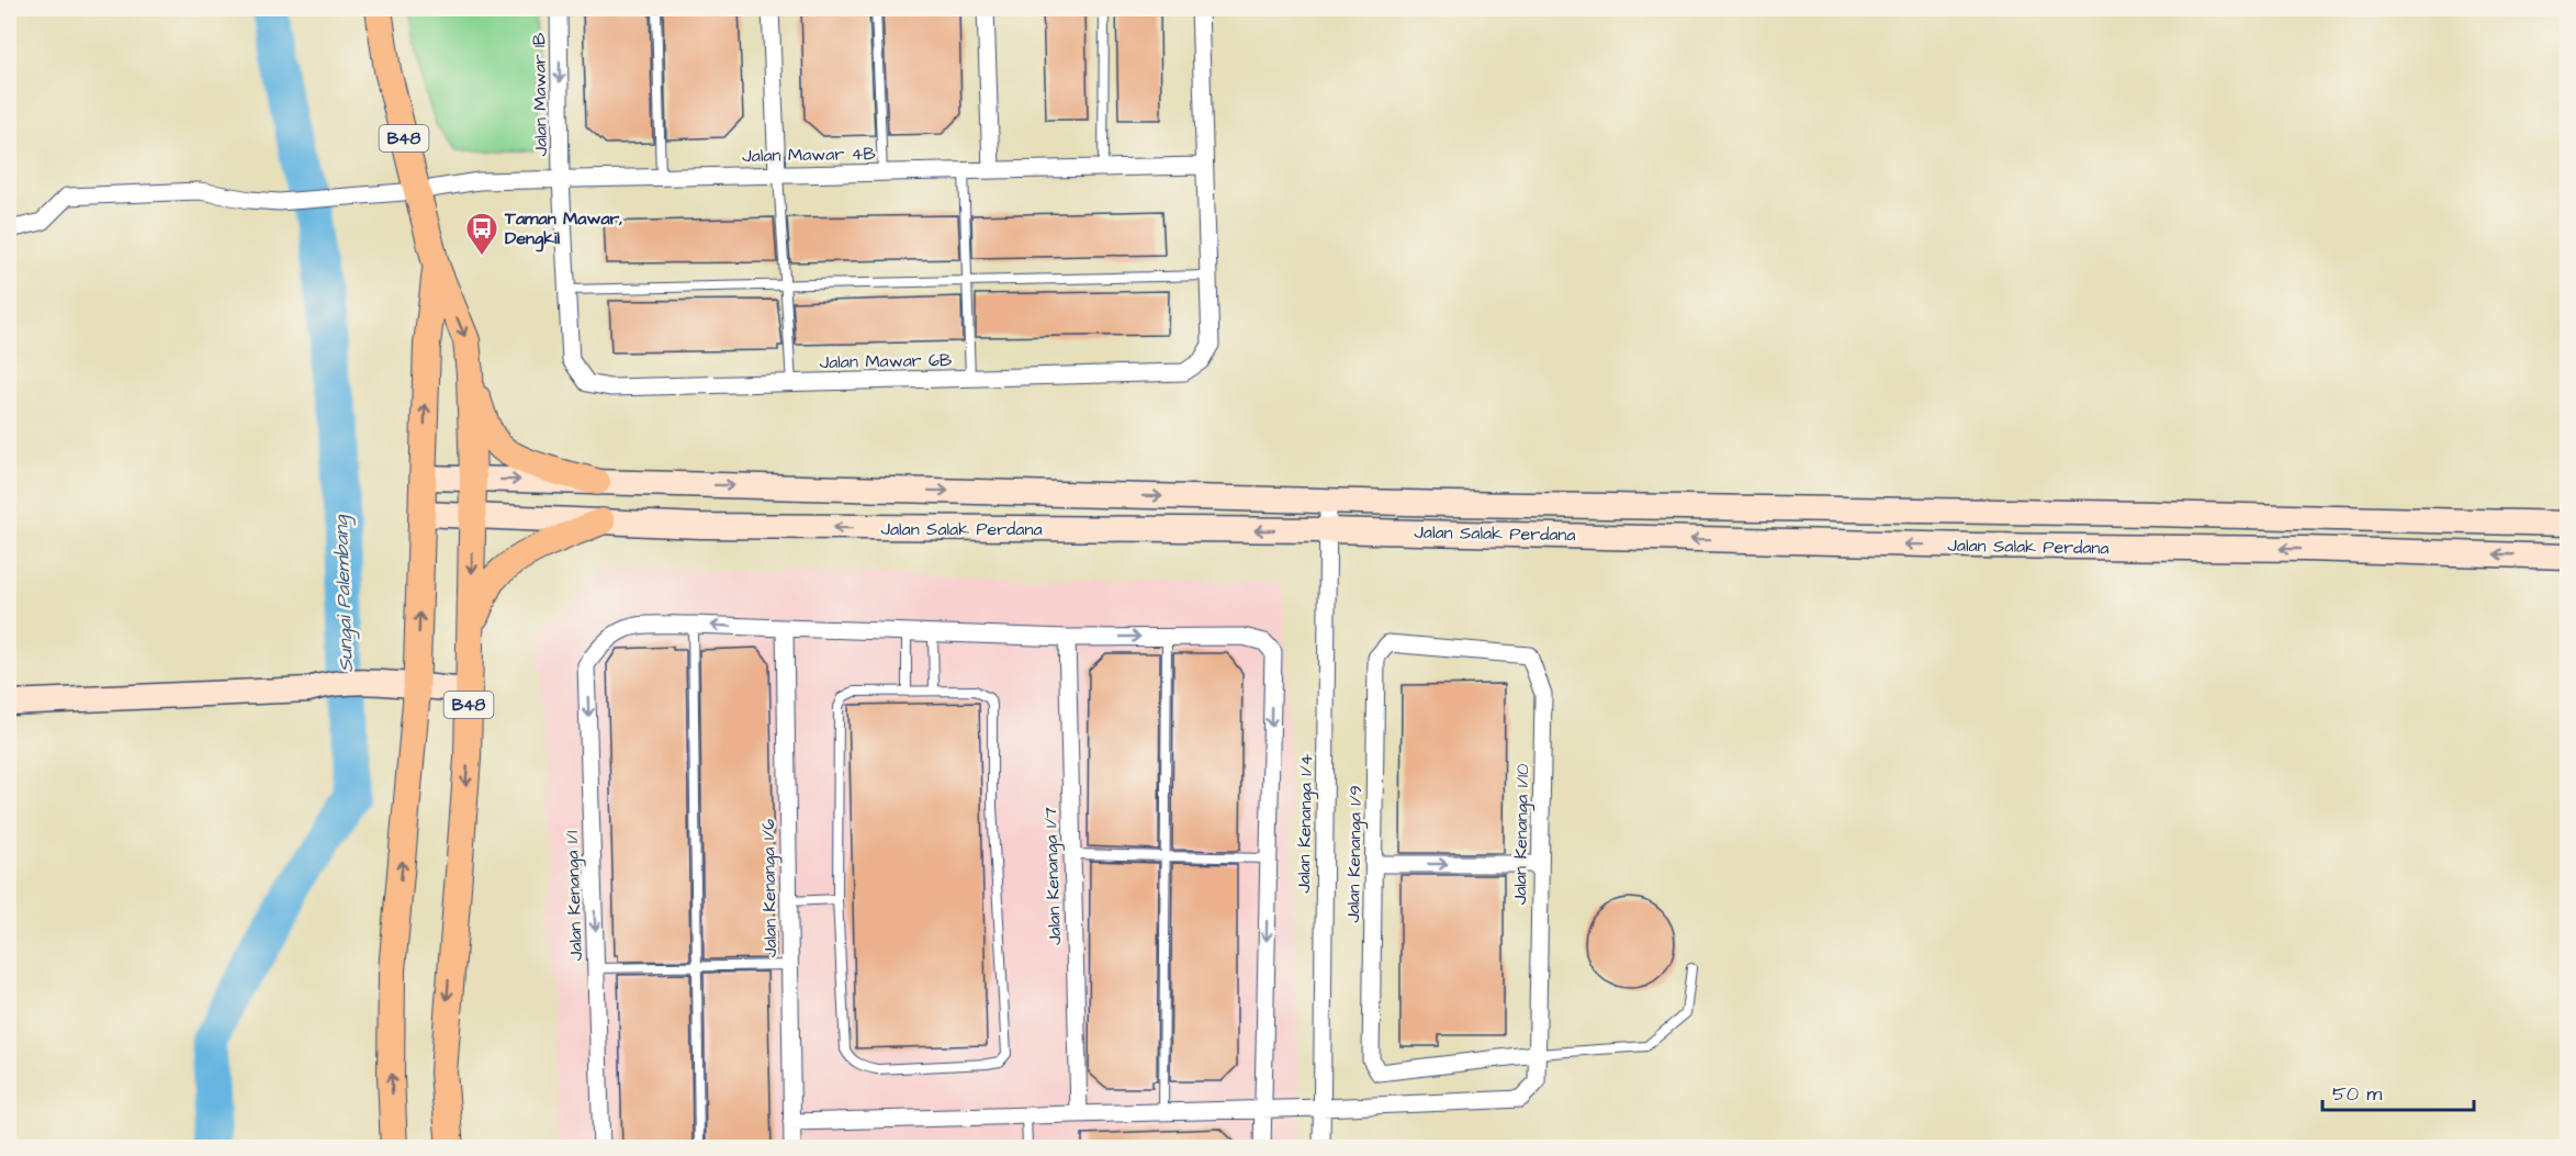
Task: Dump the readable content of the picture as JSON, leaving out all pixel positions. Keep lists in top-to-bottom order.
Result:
{
  "streets": {
    "main road": ["B48"],
    "street": [
      "Jalan Mawar 1B",
      "Jalan Mawar 4B",
      "Jalan Mawar 6B",
      "Jalan Salak Perdana",
      "Jalan Kenanga 1/4",
      "Jalan Kenanga 1/10",
      "Jalan Kenanga 1/9",
      "Jalan Kenanga 1/7",
      "Jalan Kenanga 1/6",
      "Jalan Kenanga 1/1"
    ]
  },
  "crossings": [
    ["Jalan Mawar 1B", "Jalan Mawar 4B"],
    ["Jalan Mawar 1B", "Jalan Mawar 6B"],
    ["B48", "Jalan Mawar 4B"],
    ["B48", "Jalan Salak Perdana"],
    ["Jalan Salak Perdana", "Jalan Kenanga 1/4"],
    ["Jalan Kenanga 1/4", "Jalan Kenanga 1/10"],
    ["Jalan Kenanga 1/10", "Jalan Kenanga 1/9"]
  ],
  "one_way": ["Jalan Mawar 1B", "Jalan Kenanga 1/1"],
  "water": ["Sungai Palembang"],
  "places": {
    "bus stop": ["Taman Mawar, Dengkil"]
  },
  "scale_bar": "50 m"
}
